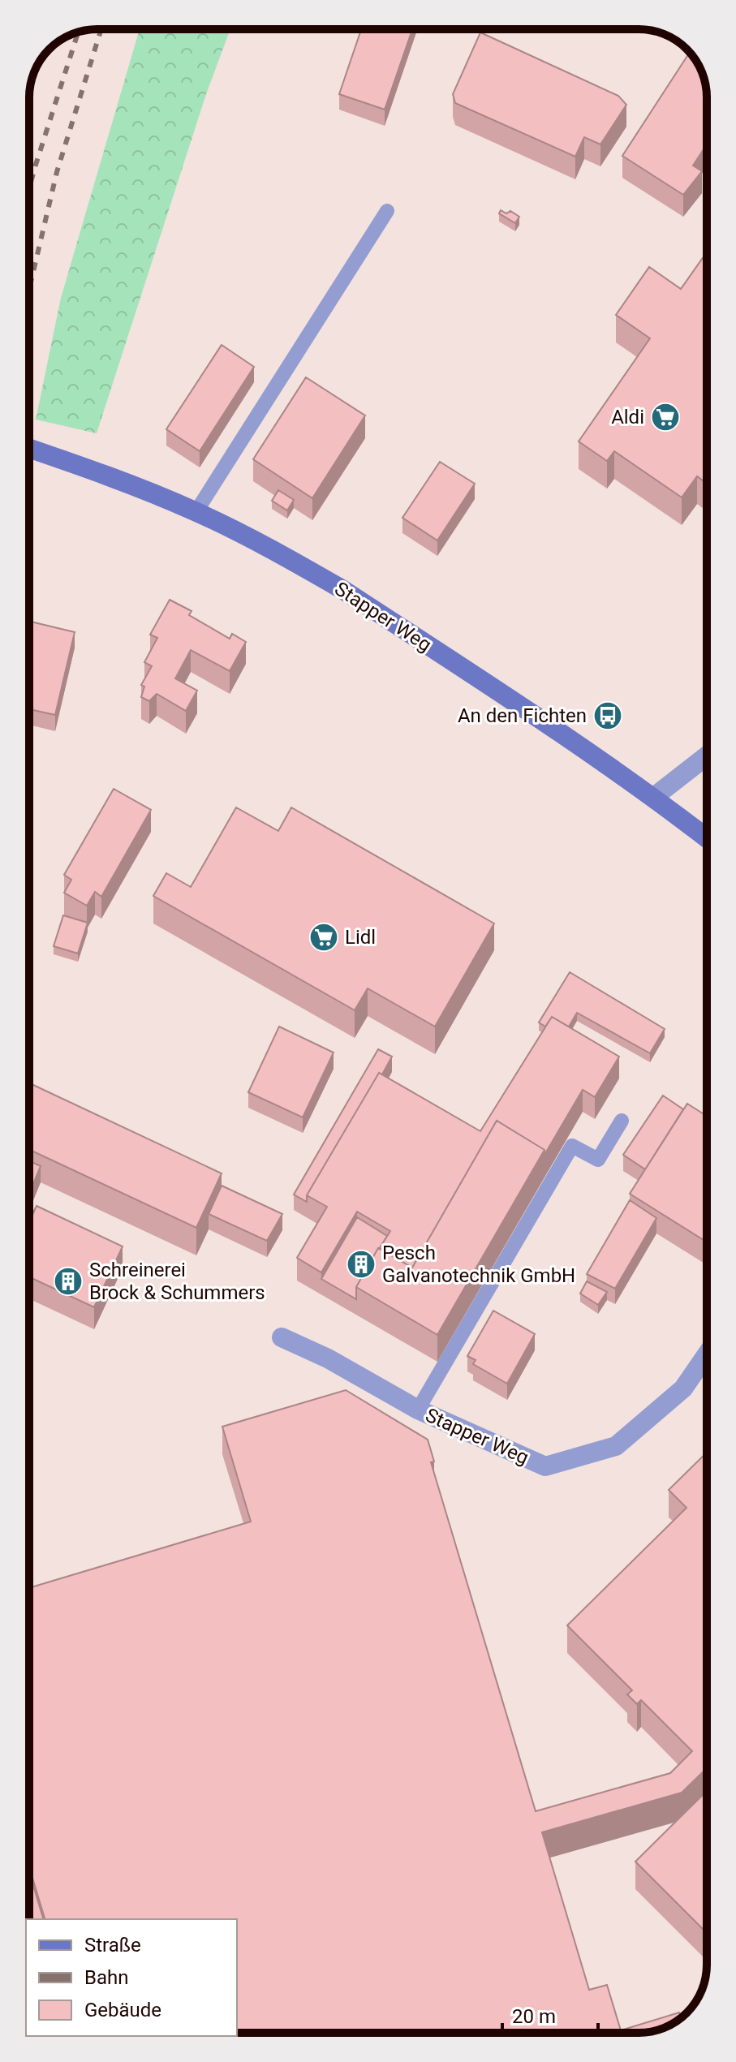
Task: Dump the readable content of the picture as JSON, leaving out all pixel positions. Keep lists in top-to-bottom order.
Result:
{
  "streets": {
    "main road": ["Stapper Weg"]
  },
  "places": {
    "supermarket": ["Aldi", "Lidl"],
    "bus stop": ["An den Fichten"],
    "building": ["Pesch Galvanotechnik GmbH", "Schreinerei Brock & Schummers"]
  },
  "legend": ["Straße", "Bahn", "Gebäude"],
  "scale_bar": "20 m"
}
